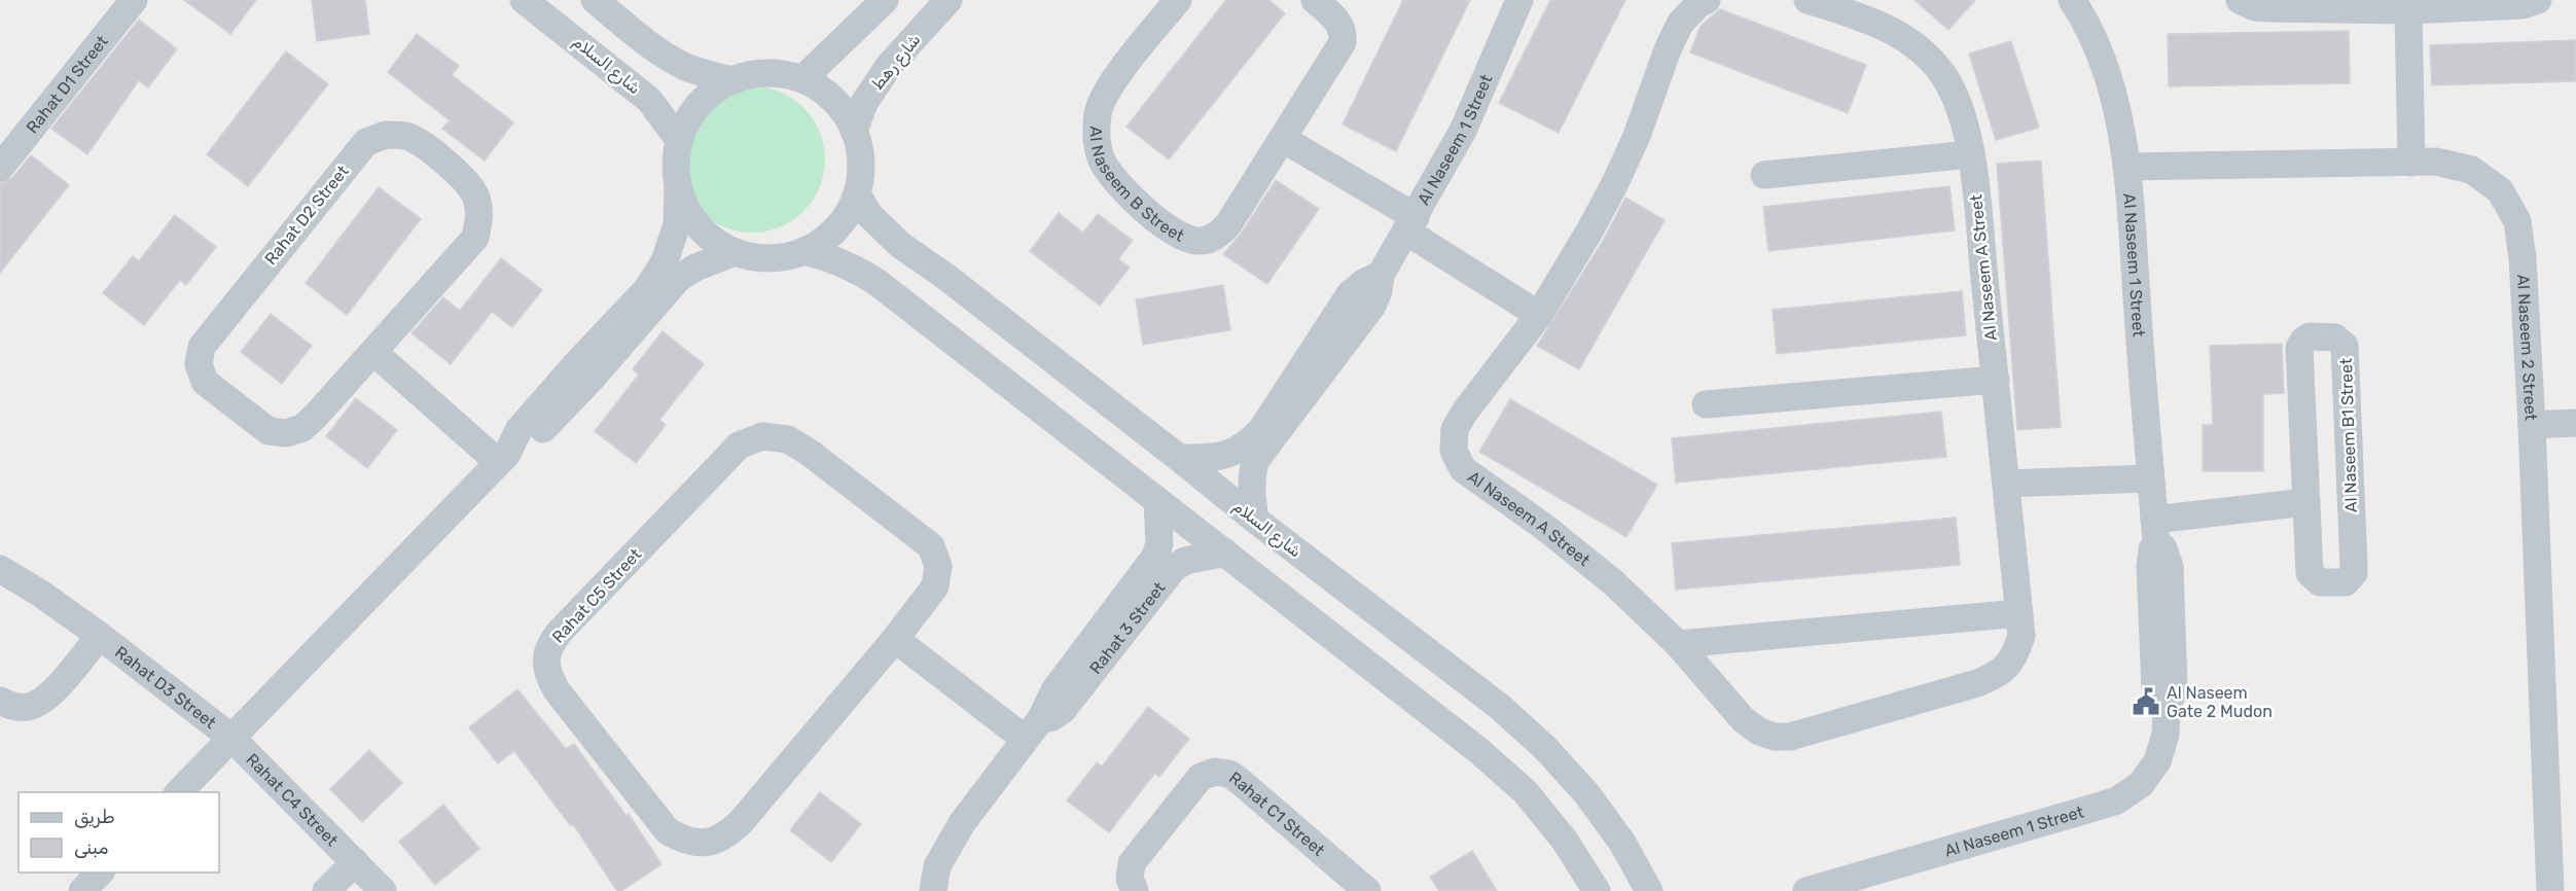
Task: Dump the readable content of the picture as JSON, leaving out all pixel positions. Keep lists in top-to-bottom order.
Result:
{
  "streets": {
    "street": [
      "شارع رهط",
      "شارع السلام",
      "Rahat D1 Street",
      "Al Naseem 1 Street",
      "Al Naseem B Street",
      "Rahat D2 Street",
      "Al Naseem A Street",
      "Al Naseem 2 Street",
      "Al Naseem B1 Street",
      "Rahat C5 Street",
      "Rahat 3 Street",
      "Rahat D3 Street",
      "Rahat C4 Street",
      "Rahat C1 Street"
    ]
  },
  "crossings": [
    ["شارع رهط", "شارع السلام"],
    ["شارع السلام", "Al Naseem 1 Street"],
    ["Al Naseem 1 Street", "Al Naseem 2 Street"],
    ["Rahat D3 Street", "Rahat C4 Street"]
  ],
  "places": {
    "public building": ["Al Naseem Gate 2 Mudon"]
  },
  "legend": ["طريق", "مبنى"]
}
